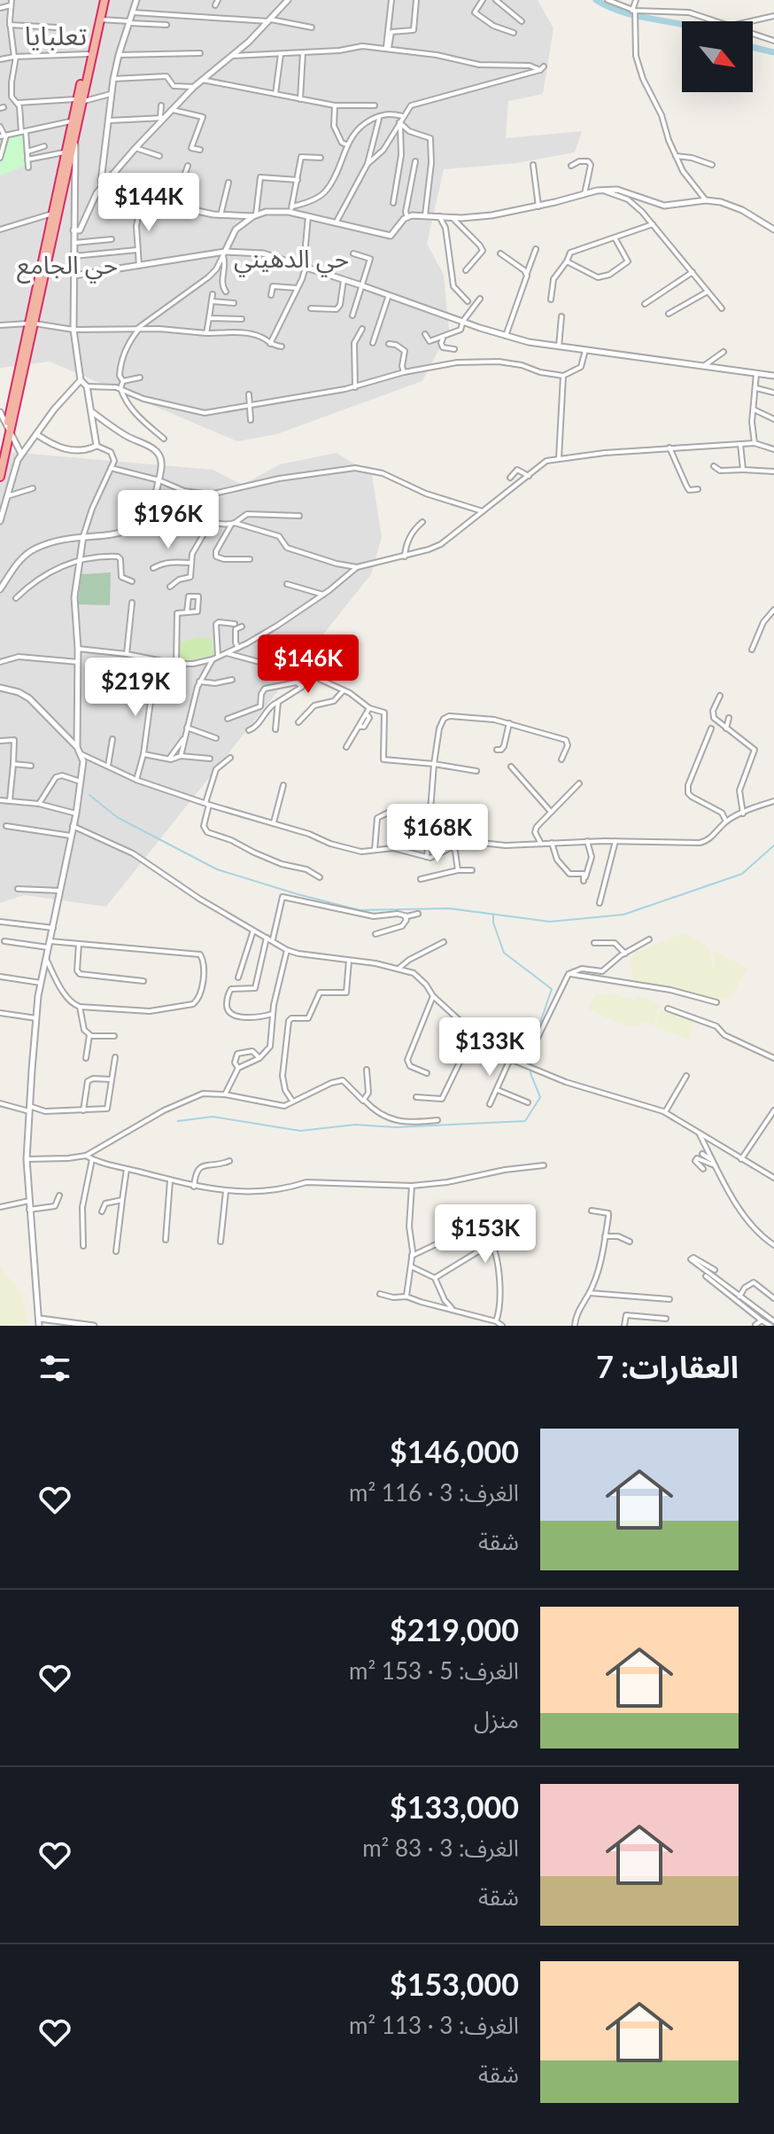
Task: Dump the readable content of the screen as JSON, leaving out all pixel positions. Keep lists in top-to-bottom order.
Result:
{
  "districts": ["تعلبايا", "حي الدهيني", "حي الجامع"],
  "north": "bottom right",
  "page": {
    "price": [
      "$144K",
      "$196K",
      "$146K",
      "$219K",
      "$168K",
      "$133K",
      "$153K"
    ],
    "heading": "العقارات: 7",
    "list": [
      {
        "name": "$146,000",
        "note": "الغرف: 3 · 116 m² · شقة"
      },
      {
        "name": "$219,000",
        "note": "الغرف: 5 · 153 m² · منزل"
      },
      {
        "name": "$133,000",
        "note": "الغرف: 3 · 83 m² · شقة"
      },
      {
        "name": "$153,000",
        "note": "الغرف: 3 · 113 m² · شقة"
      }
    ]
  }
}
